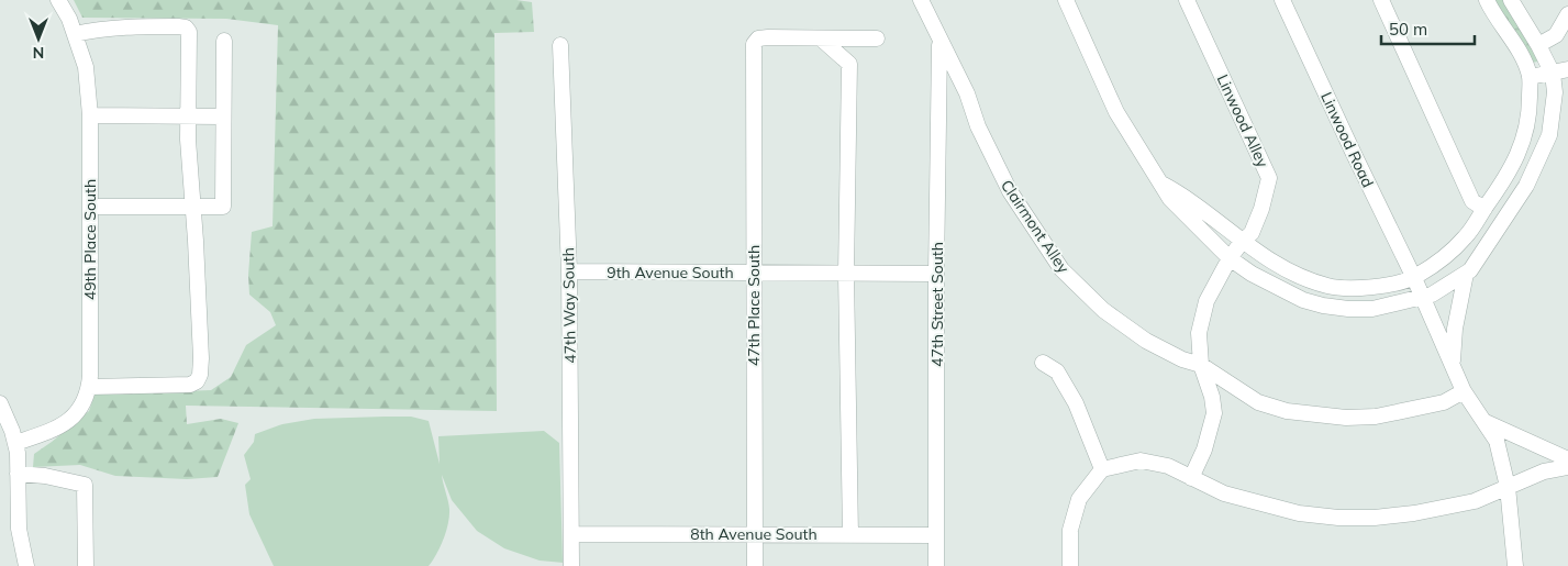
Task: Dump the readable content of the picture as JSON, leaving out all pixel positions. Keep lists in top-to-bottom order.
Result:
{
  "streets": {
    "street": [
      "Linwood Alley",
      "Linwood Road",
      "Clairmont Alley",
      "49th Place South",
      "9th Avenue South",
      "47th Street South",
      "47th Way South",
      "47th Place South",
      "8th Avenue South"
    ]
  },
  "crossings": [
    ["Linwood Alley", "Clairmont Alley"],
    ["Linwood Road", "Clairmont Alley"],
    ["Clairmont Alley", "47th Street South"],
    ["9th Avenue South", "47th Street South"],
    ["9th Avenue South", "47th Way South"],
    ["9th Avenue South", "47th Place South"],
    ["47th Street South", "8th Avenue South"],
    ["47th Way South", "8th Avenue South"],
    ["47th Place South", "8th Avenue South"]
  ],
  "scale_bar": "50 m",
  "north": "bottom"
}
